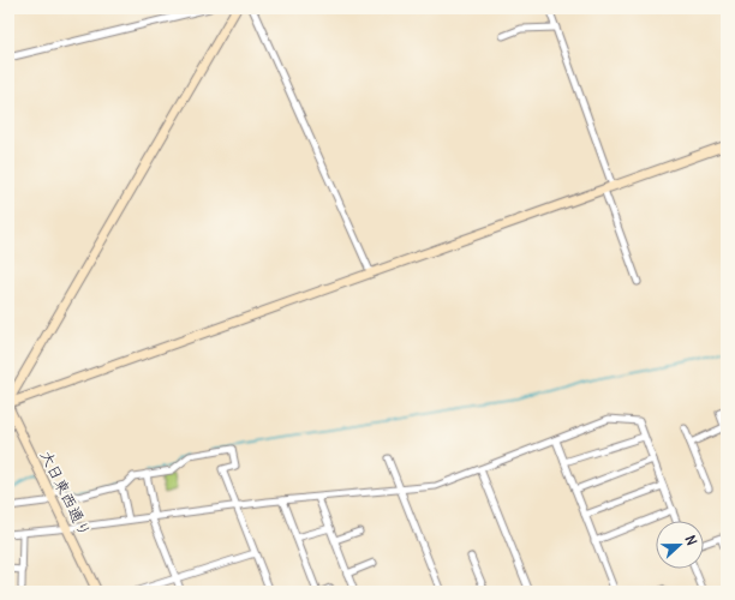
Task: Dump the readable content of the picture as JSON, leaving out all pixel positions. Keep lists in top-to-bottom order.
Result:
{
  "streets": {
    "street": ["大日東西通り"]
  },
  "north": "right"
}
